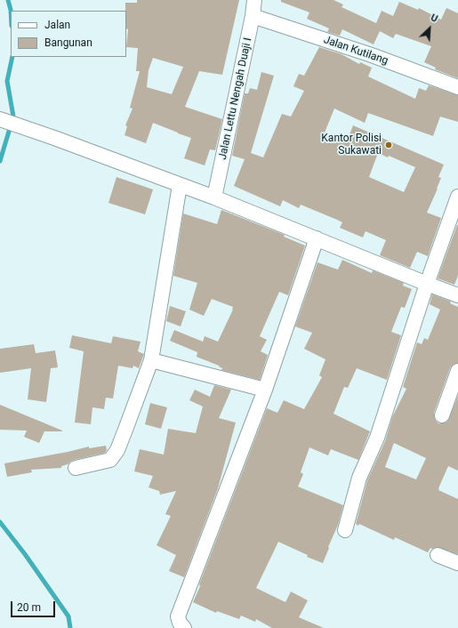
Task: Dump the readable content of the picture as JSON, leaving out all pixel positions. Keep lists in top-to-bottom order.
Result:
{
  "streets": {
    "street": ["Jalan Kutilang", "Jalan Lettu Nengah Duaji I"]
  },
  "crossings": [
    ["Jalan Kutilang", "Jalan Lettu Nengah Duaji I"]
  ],
  "places": ["Kantor Polisi Sukawati"],
  "legend": ["Jalan", "Bangunan"],
  "scale_bar": "20 m",
  "north": "top right"
}
